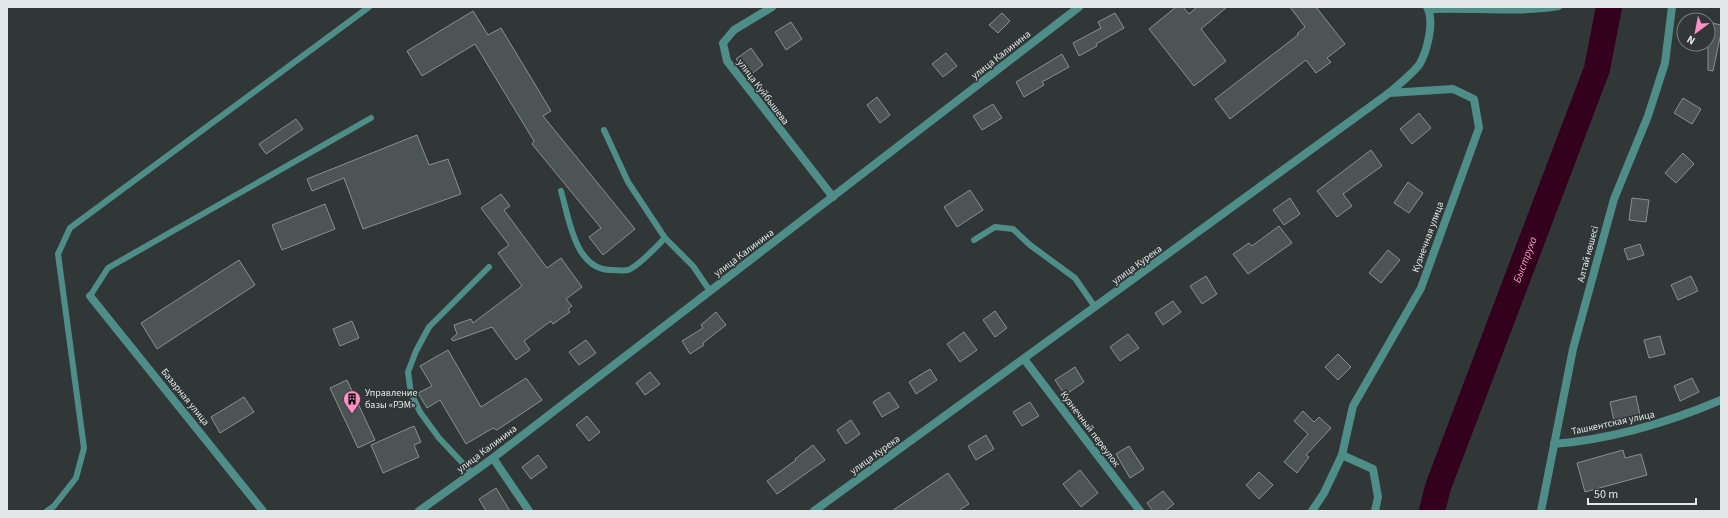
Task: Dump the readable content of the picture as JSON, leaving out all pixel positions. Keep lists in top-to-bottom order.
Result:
{
  "streets": {
    "street": [
      "улица Калинина",
      "улица Куйбышева",
      "Кузнечная улица",
      "Алтай көшесі",
      "улица Курека",
      "Базарная улица",
      "Ташкентская улица",
      "Кузнечный переулок"
    ]
  },
  "crossings": [
    ["улица Калинина", "улица Куйбышева"],
    ["Кузнечная улица", "улица Курека"],
    ["Алтай көшесі", "Ташкентская улица"],
    ["улица Курека", "Кузнечный переулок"]
  ],
  "water": ["Быструха"],
  "places": {
    "building": ["Управление базы «РЭМ»"]
  },
  "scale_bar": "50 m",
  "north": "bottom left"
}
